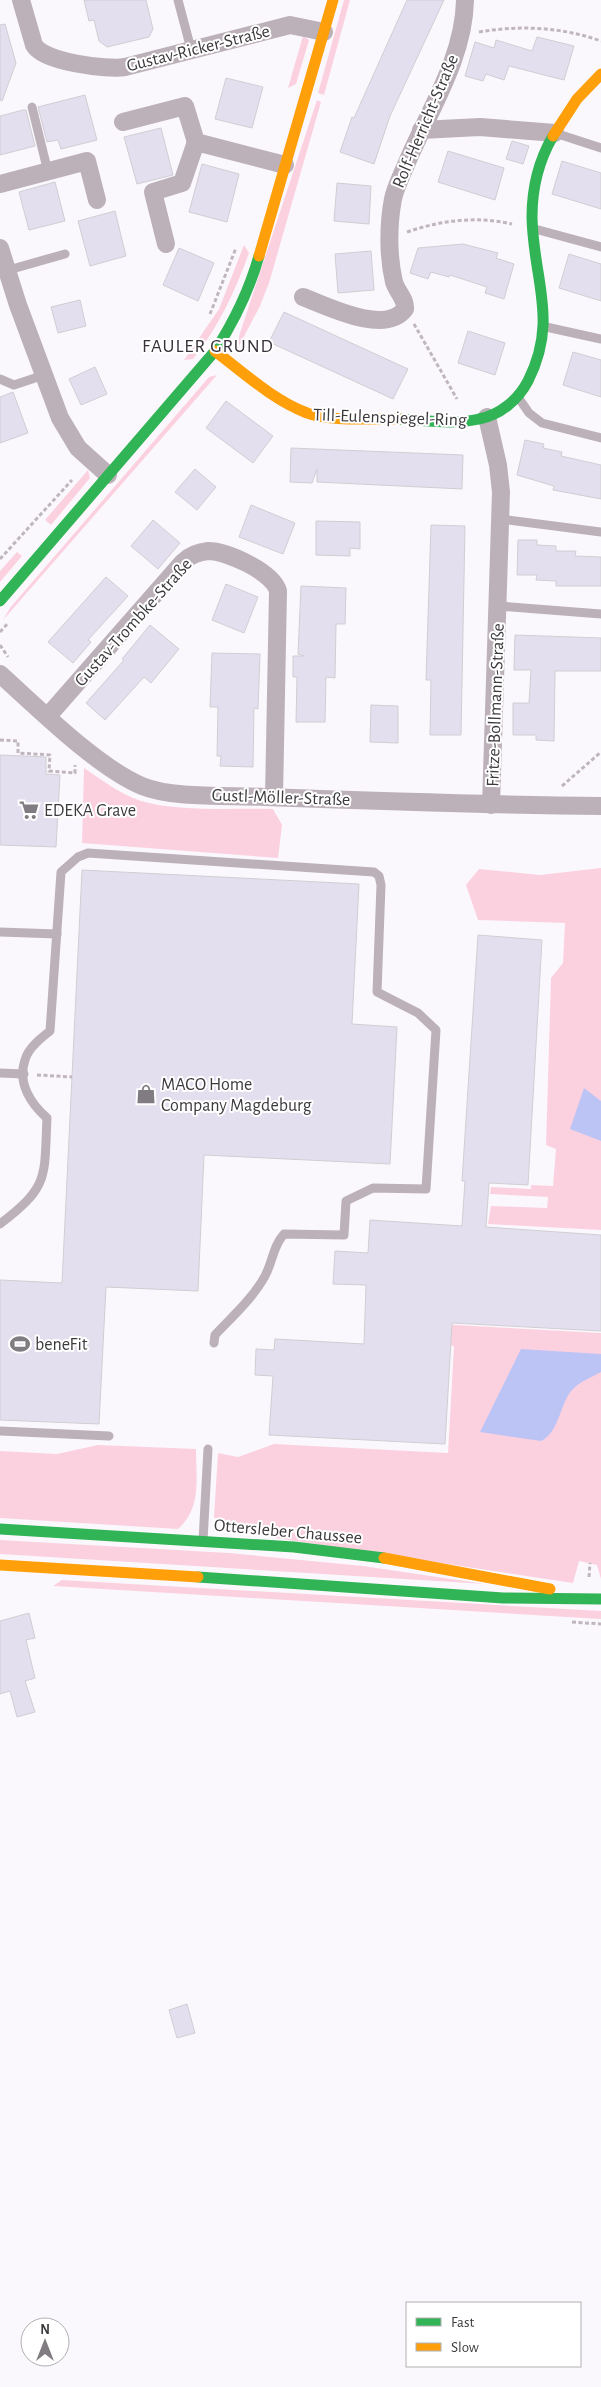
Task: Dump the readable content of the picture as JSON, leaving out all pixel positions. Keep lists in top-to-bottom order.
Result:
{
  "streets": {
    "street": [
      "Gustav-Ricker-Straße",
      "Rolf-Herricht-Straße",
      "Till-Eulenspiegel-Ring",
      "Gustav-Trombke-Straße",
      "Fritze-Bollmann-Straße",
      "Gustl-Möller-Straße",
      "Ottersleber Chaussee"
    ]
  },
  "crossings": [
    ["Till-Eulenspiegel-Ring", "Fritze-Bollmann-Straße"],
    ["Gustav-Trombke-Straße", "Gustl-Möller-Straße"],
    ["Fritze-Bollmann-Straße", "Gustl-Möller-Straße"]
  ],
  "districts": ["FAULER GRUND"],
  "places": {
    "supermarket": ["EDEKA Grave"],
    "shop": ["MACO Home Company Magdeburg"],
    "sports": ["beneFit"]
  },
  "legend": ["Fast", "Slow"],
  "north": "top"
}
